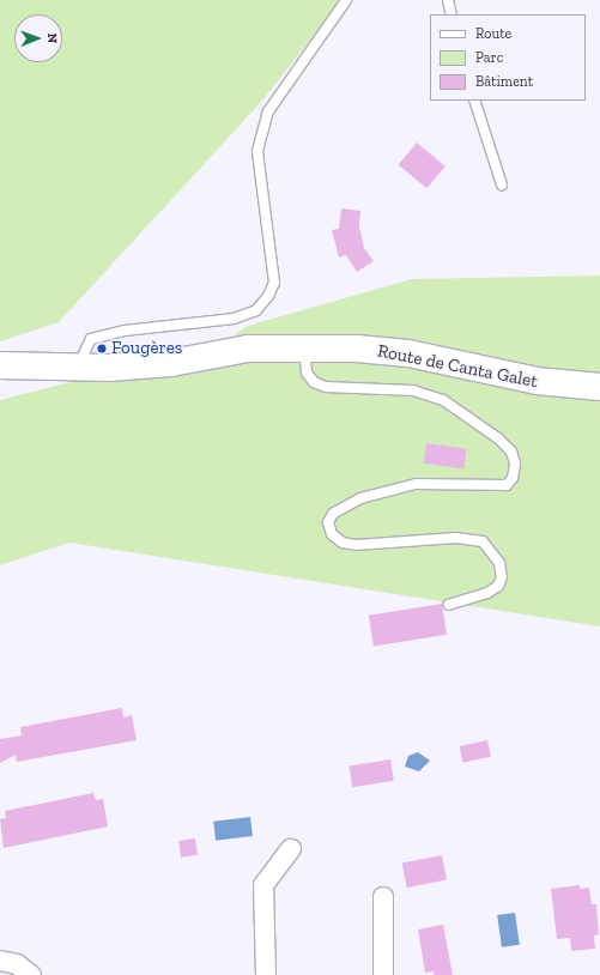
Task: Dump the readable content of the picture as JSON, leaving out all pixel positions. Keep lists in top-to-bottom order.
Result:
{
  "streets": {
    "main road": ["Route de Canta Galet"]
  },
  "places": ["Fougères"],
  "legend": ["Route", "Parc", "Bâtiment"],
  "north": "right"
}
